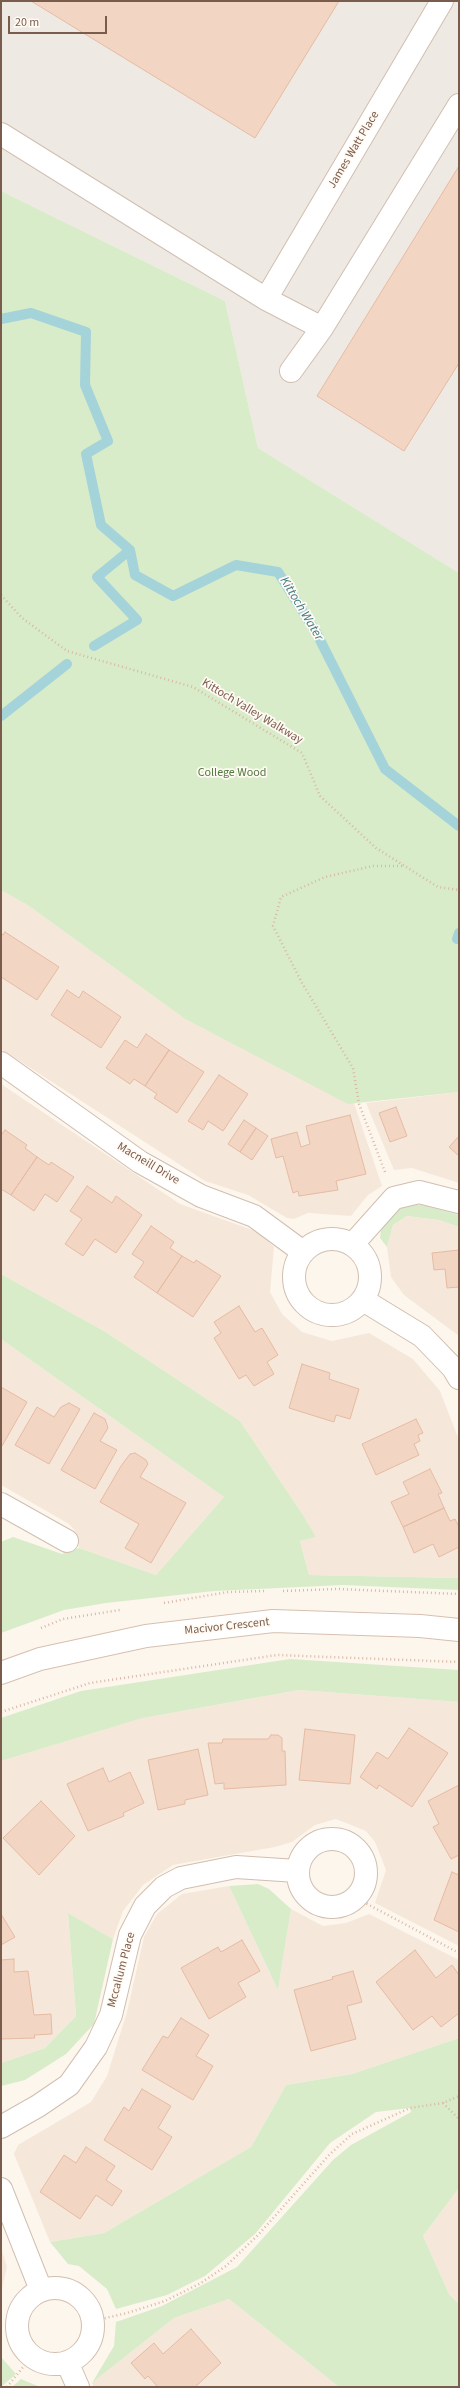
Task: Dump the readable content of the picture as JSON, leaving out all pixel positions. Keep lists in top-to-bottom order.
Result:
{
  "streets": {
    "street": [
      "James Watt Place",
      "Macneill Drive",
      "Macivor Crescent",
      "Mccallum Place"
    ],
    "path": ["Kittoch Valley Walkway"]
  },
  "water": ["Kittoch Water"],
  "parks": ["College Wood"],
  "scale_bar": "20 m"
}
